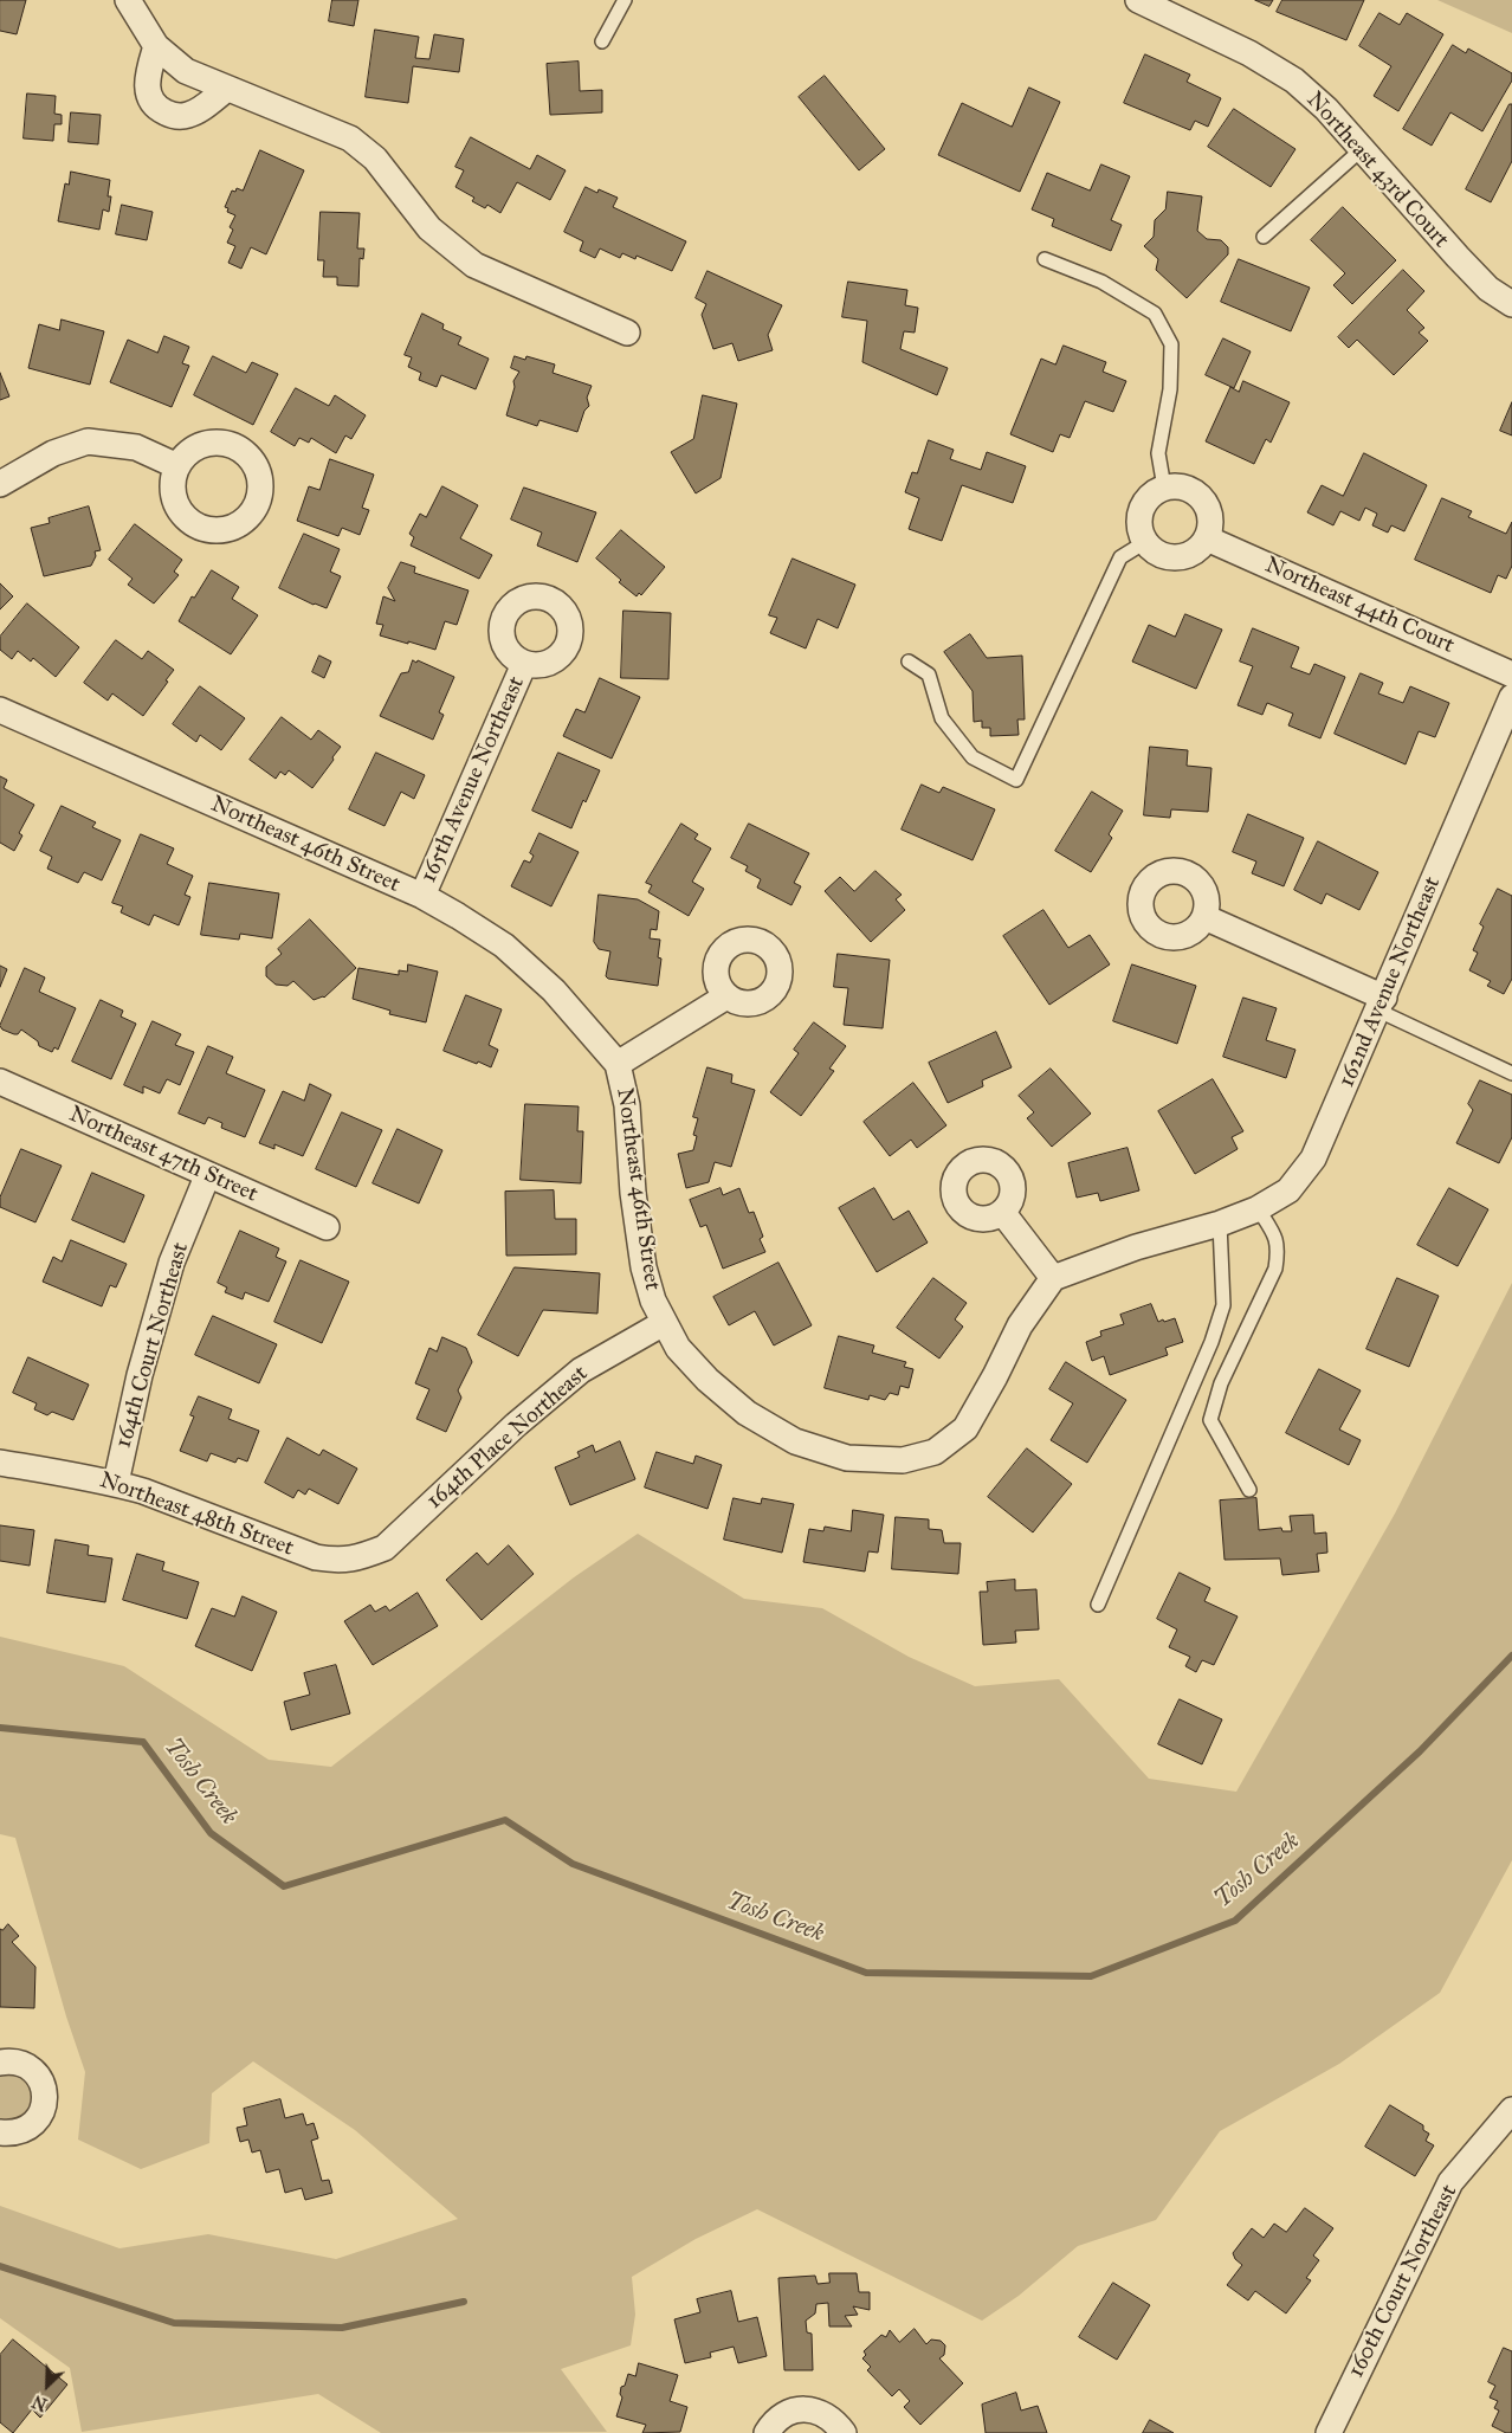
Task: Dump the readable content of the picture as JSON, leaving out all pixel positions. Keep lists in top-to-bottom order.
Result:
{
  "streets": {
    "street": [
      "Northeast 43rd Court",
      "Northeast 44th Court",
      "165th Avenue Northeast",
      "Northeast 46th Street",
      "162nd Avenue Northeast",
      "Northeast 47th Street",
      "164th Court Northeast",
      "164th Place Northeast",
      "Northeast 48th Street",
      "160th Court Northeast"
    ]
  },
  "crossings": [
    ["165th Avenue Northeast", "Northeast 46th Street"],
    ["Northeast 46th Street", "164th Place Northeast"],
    ["Northeast 47th Street", "164th Court Northeast"],
    ["164th Court Northeast", "Northeast 48th Street"],
    ["164th Place Northeast", "Northeast 48th Street"]
  ],
  "water": ["Tosh Creek"],
  "north": "bottom left"
}
